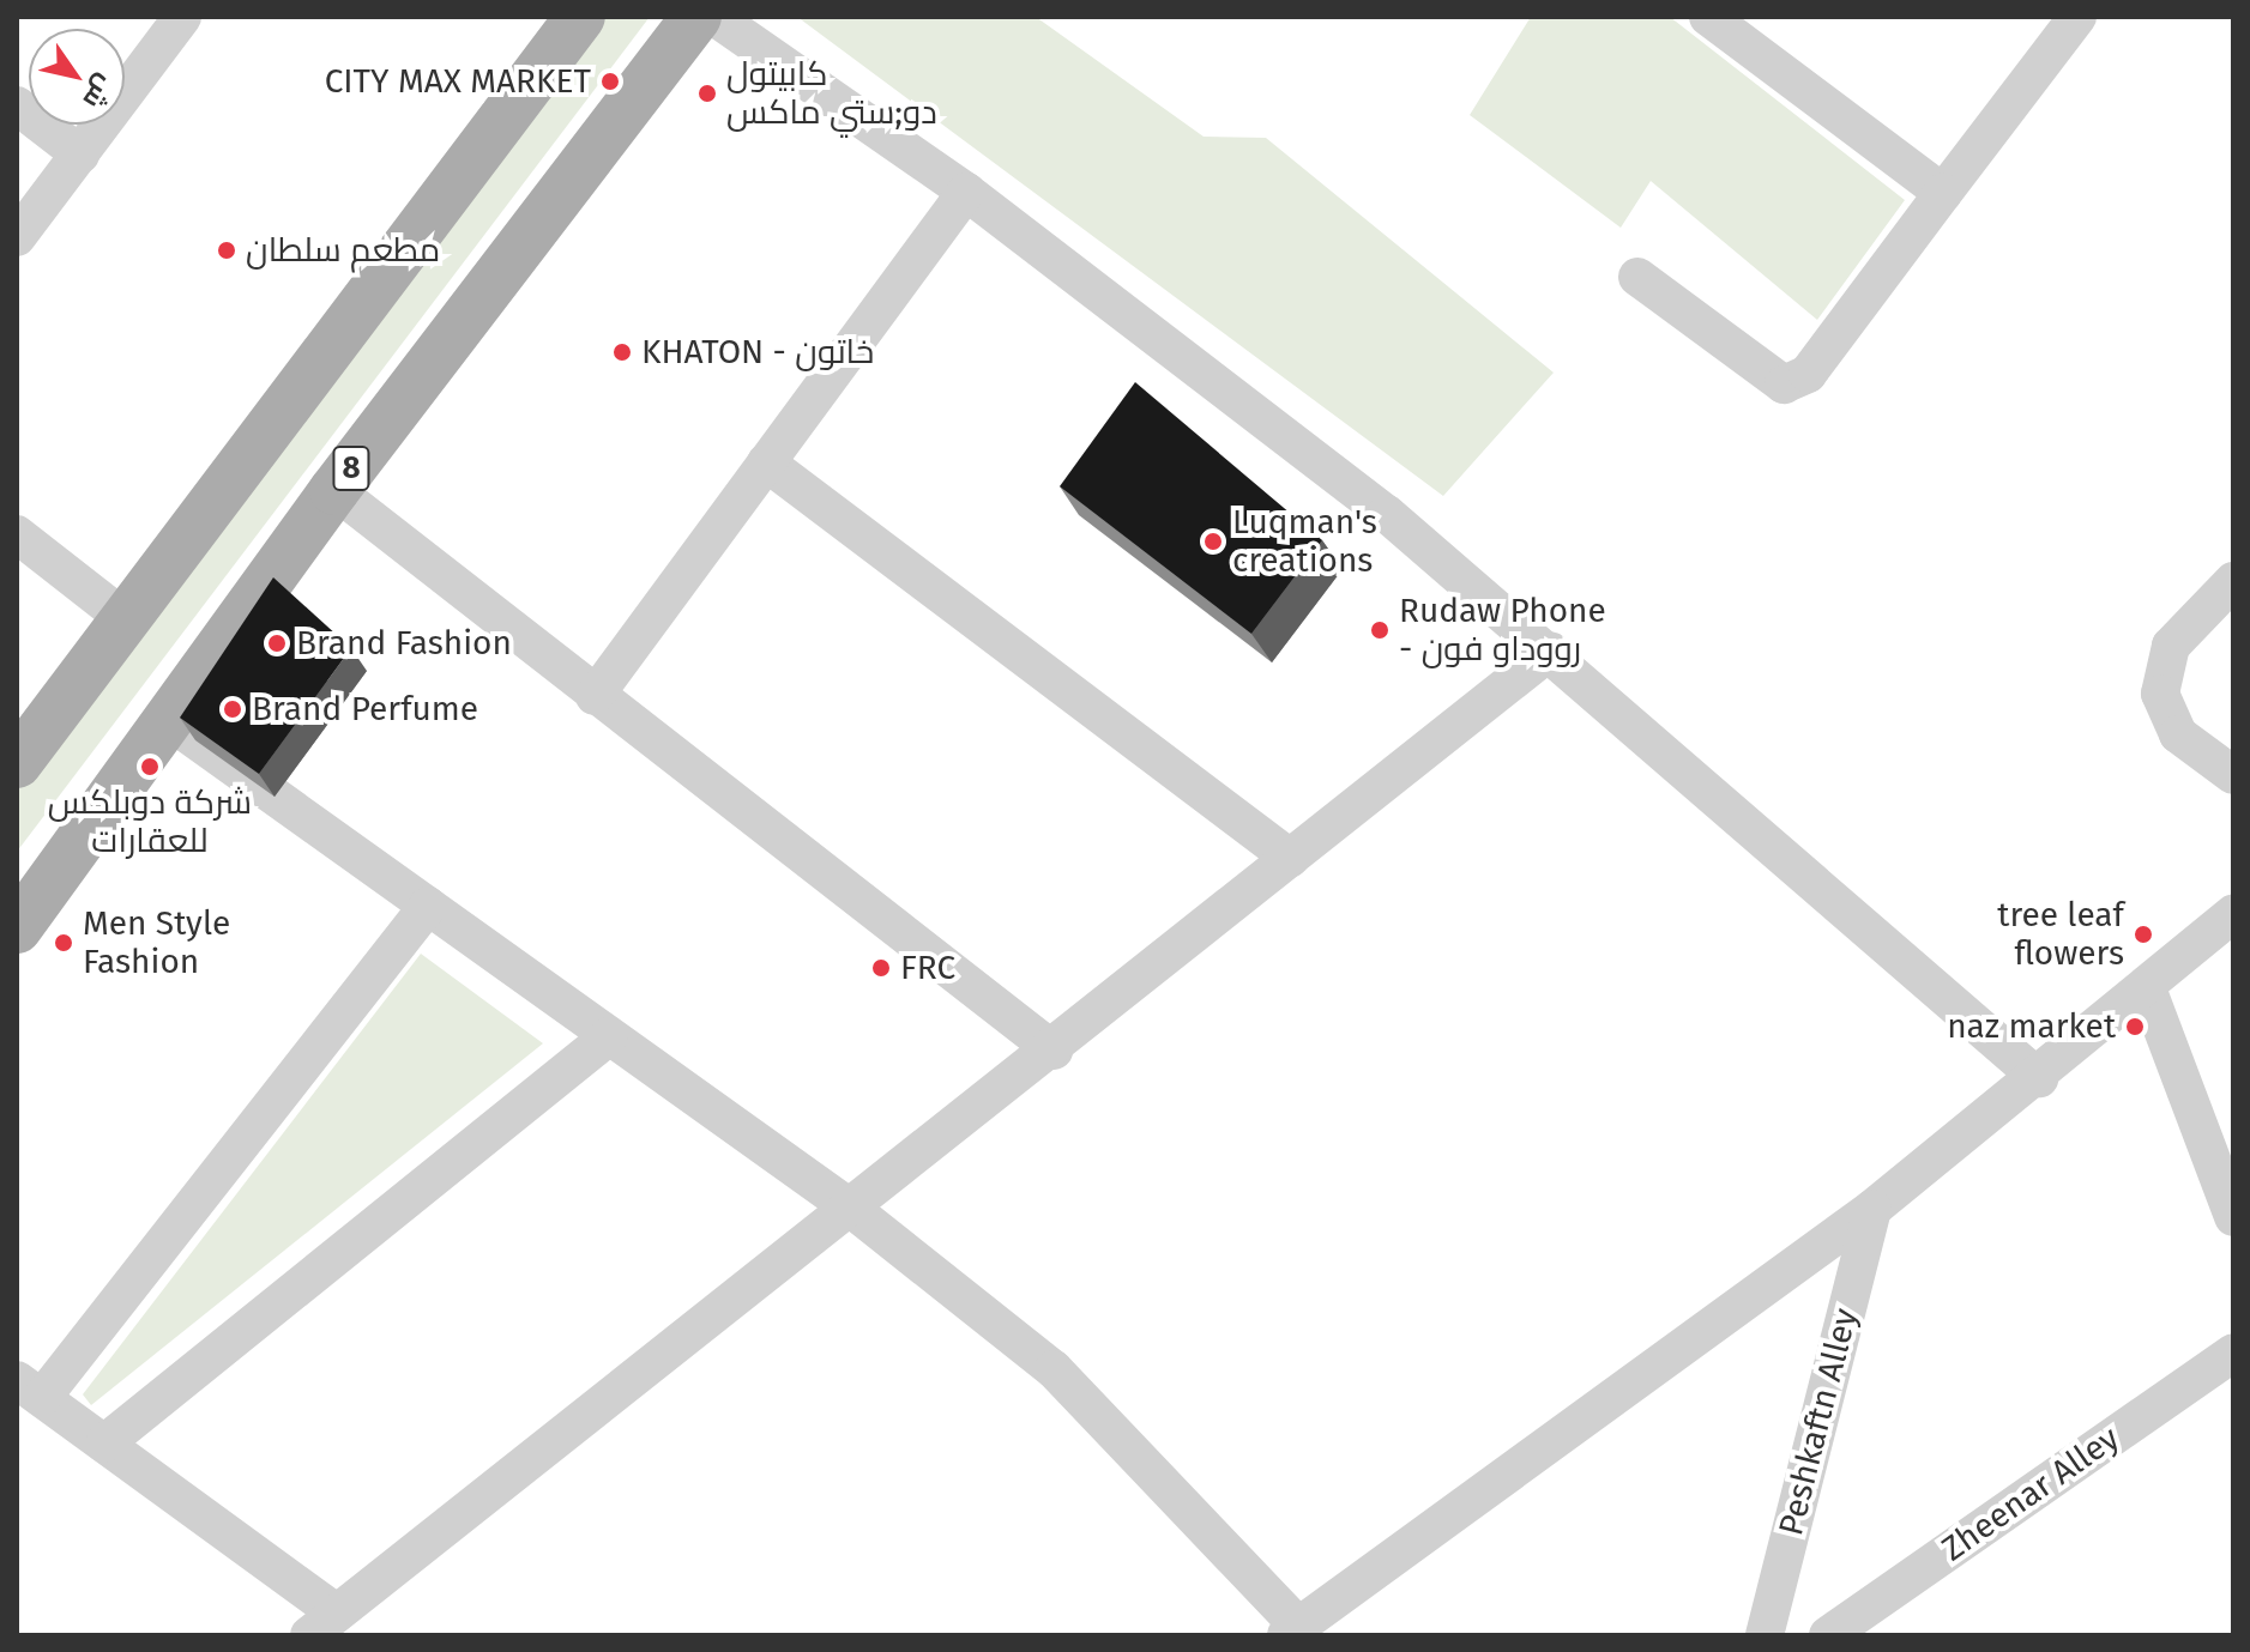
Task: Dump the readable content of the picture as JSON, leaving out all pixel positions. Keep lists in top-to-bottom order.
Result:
{
  "streets": {
    "main road": ["8"],
    "street": ["Peshkaftn Alley", "Zheenar Alley"]
  },
  "places": [
    "CITY MAX MARKET",
    "كابيتول دو;ستي ماكس",
    "مطعم سلطان",
    "KHATON - خاتون",
    "Luqman's creations",
    "Rudaw Phone - رووداو فون",
    "Brand Fashion",
    "Brand Perfume",
    "شركة دوبلكس للعقارات",
    "tree leaf flowers",
    "Men Style Fashion",
    "FRC",
    "naz market"
  ],
  "north": "bottom right"
}
